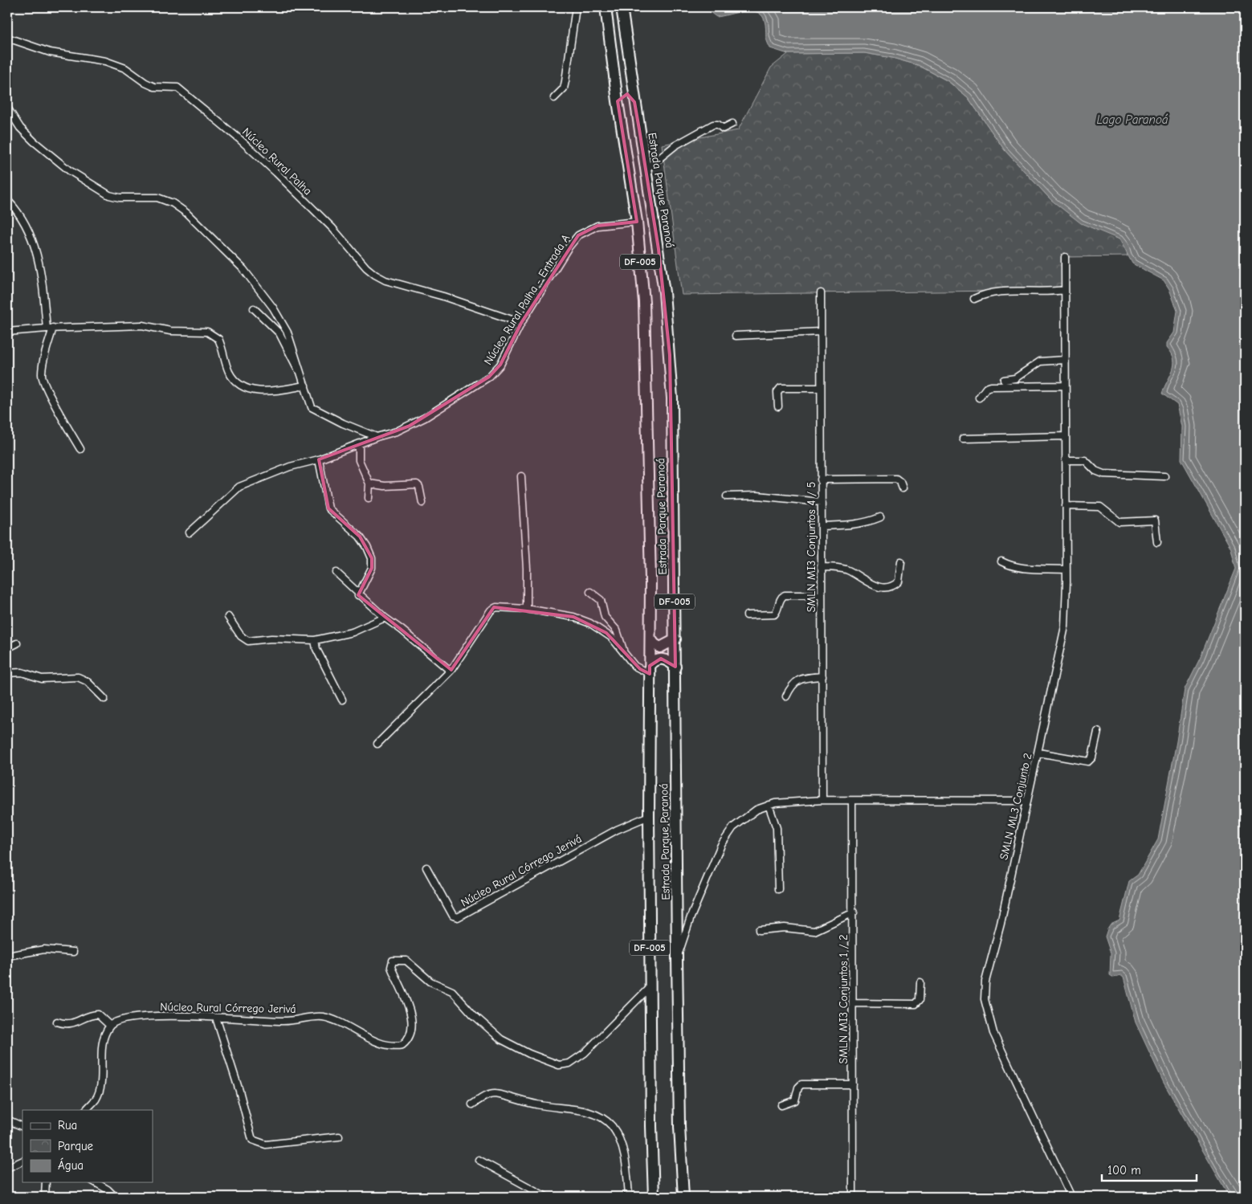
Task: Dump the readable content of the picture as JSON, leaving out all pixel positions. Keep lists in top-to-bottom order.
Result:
{
  "streets": {
    "main road": ["Estrada Parque Paranoá", "DF-005"],
    "street": [
      "Núcleo Rural Palha",
      "Núcleo Rural Palha - Entrada A",
      "SMLN MI3 Conjuntos 4 / 5",
      "SMLN ML3 Conjunto 2",
      "Núcleo Rural Córrego Jerivá",
      "SMLN MI3 Conjuntos 1 / 2"
    ]
  },
  "crossings": [
    ["Núcleo Rural Palha", "Núcleo Rural Palha - Entrada A"],
    ["Estrada Parque Paranoá", "Núcleo Rural Palha - Entrada A"],
    ["Estrada Parque Paranoá", "Núcleo Rural Córrego Jerivá"]
  ],
  "water": ["Lago Paranoá"],
  "legend": ["Rua", "Parque", "Água"],
  "scale_bar": "100 m"
}
